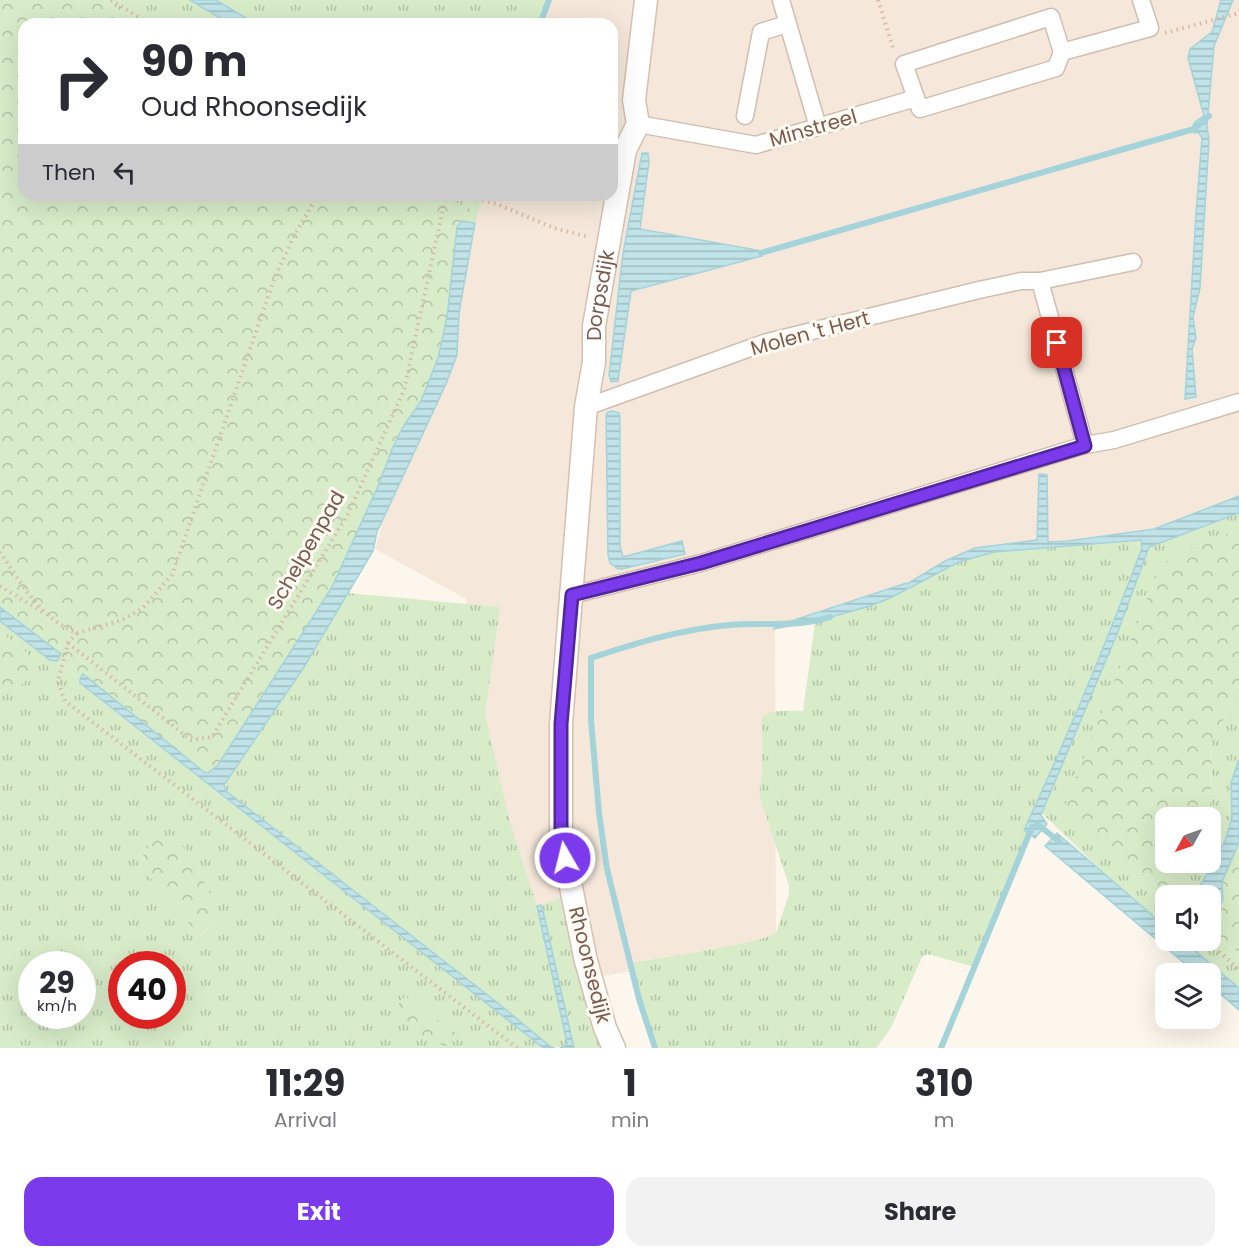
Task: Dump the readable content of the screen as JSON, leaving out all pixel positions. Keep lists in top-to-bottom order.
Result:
{
  "streets": {
    "street": [
      "Minstreel",
      "Dorpsdijk",
      "Molen 't Hert",
      "Rhoonsedijk"
    ],
    "path": ["Schelpenpad"]
  },
  "crossings": [
    ["Minstreel", "Dorpsdijk"],
    ["Dorpsdijk", "Molen 't Hert"],
    ["Dorpsdijk", "Rhoonsedijk"]
  ],
  "north": "bottom left",
  "page": {
    "turn": ["90 m", "Oud Rhoonsedijk"],
    "then": "Then",
    "speed": "29 km/h",
    "limit": "40",
    "eta": [
      "11:29",
      "Arrival",
      "1",
      "min",
      "310",
      "m"
    ],
    "buttons": ["Exit", "Share"]
  }
}
